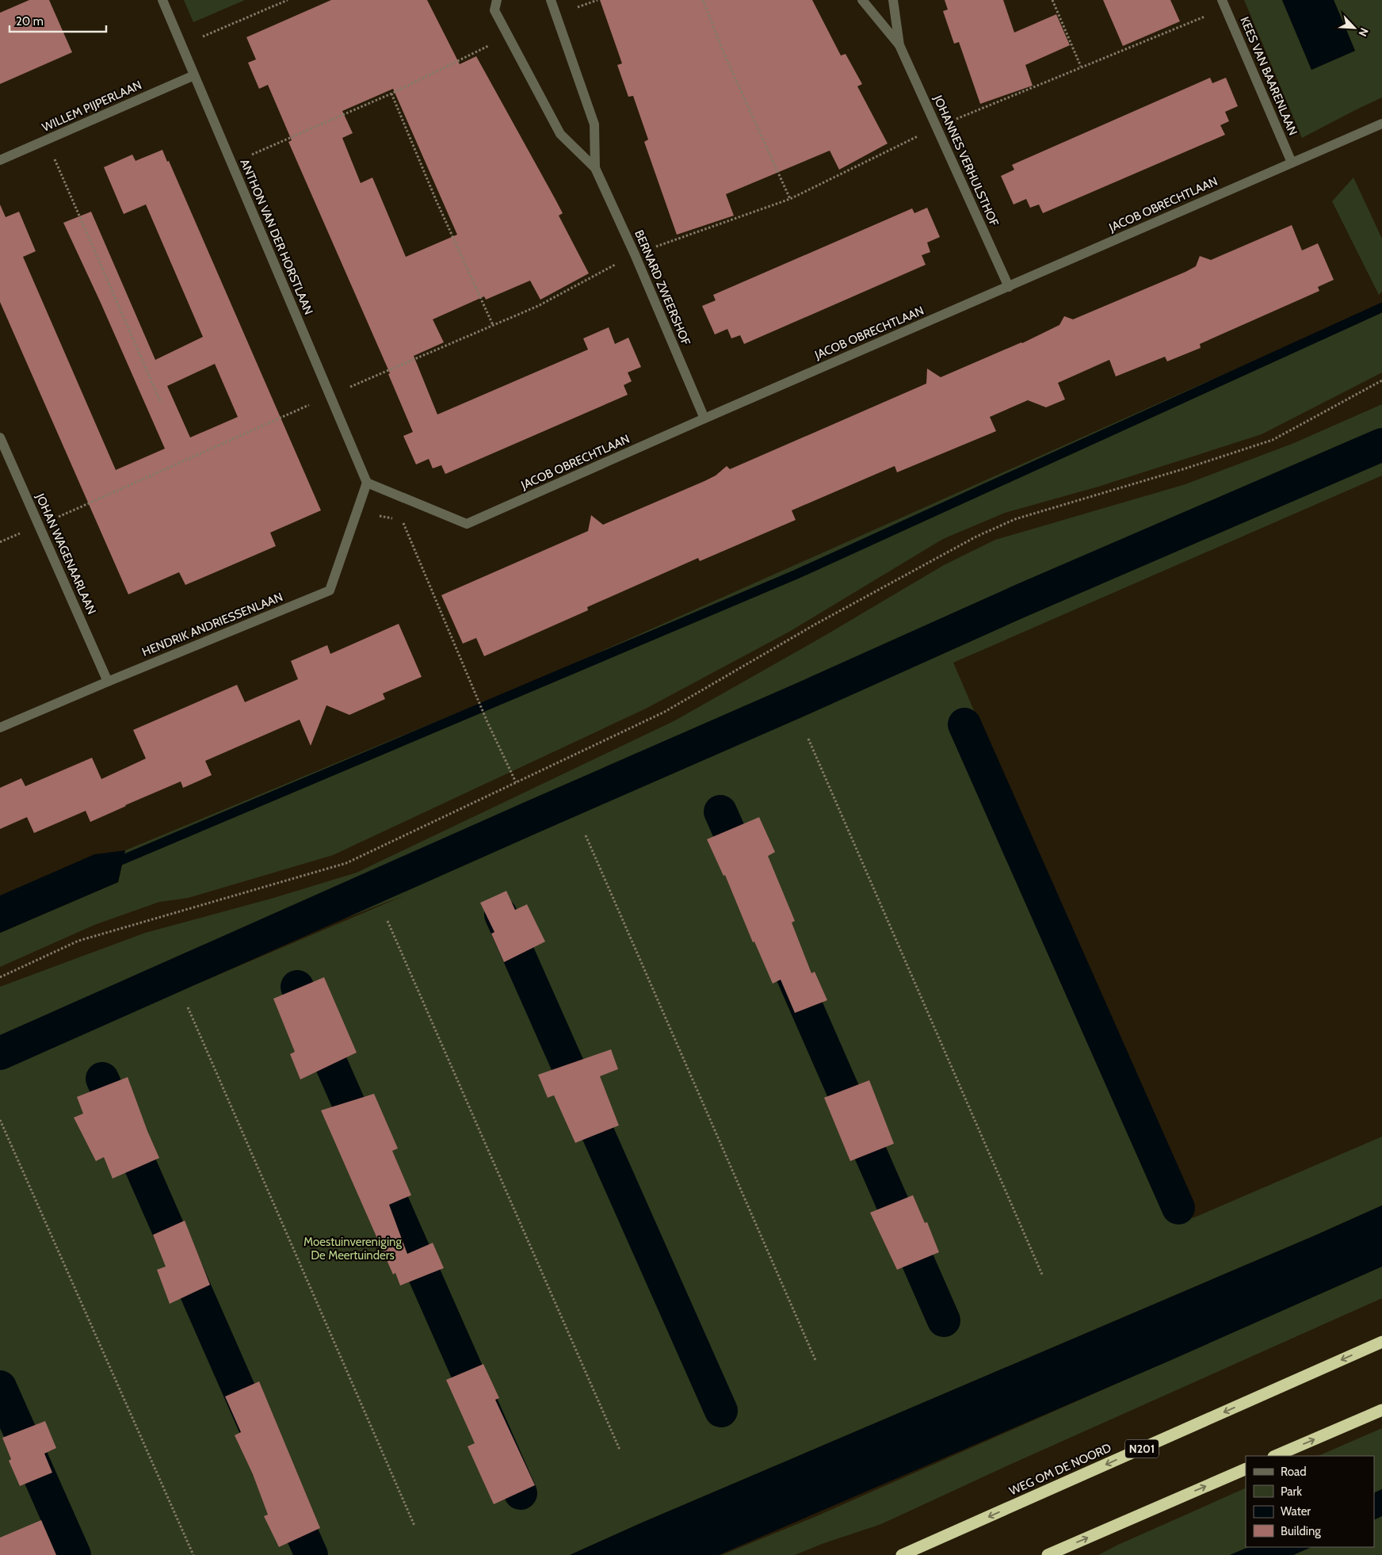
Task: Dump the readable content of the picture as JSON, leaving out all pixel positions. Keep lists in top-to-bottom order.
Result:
{
  "streets": {
    "highway": ["N201", "WEG OM DE NOORD"],
    "street": [
      "KEES VAN BAARENLAAN",
      "WILLEM PIJPERLAAN",
      "JOHANNES VERHULSTHOF",
      "JACOB OBRECHTLAAN",
      "ANTHON VAN DER HORSTLAAN",
      "BERNARD ZWEERSHOF",
      "JOHAN WAGENAARLAAN",
      "HENDRIK ANDRIESSENLAAN"
    ]
  },
  "crossings": [
    ["KEES VAN BAARENLAAN", "JACOB OBRECHTLAAN"],
    ["WILLEM PIJPERLAAN", "ANTHON VAN DER HORSTLAAN"],
    ["JOHANNES VERHULSTHOF", "JACOB OBRECHTLAAN"],
    ["JACOB OBRECHTLAAN", "ANTHON VAN DER HORSTLAAN"],
    ["JACOB OBRECHTLAAN", "BERNARD ZWEERSHOF"],
    ["JACOB OBRECHTLAAN", "HENDRIK ANDRIESSENLAAN"],
    ["ANTHON VAN DER HORSTLAAN", "HENDRIK ANDRIESSENLAAN"],
    ["JOHAN WAGENAARLAAN", "HENDRIK ANDRIESSENLAAN"]
  ],
  "parks": ["Moestuinvereniging De Meertuinders"],
  "legend": [
    "Road",
    "Park",
    "Water",
    "Building"
  ],
  "scale_bar": "20 m",
  "north": "bottom right"
}
